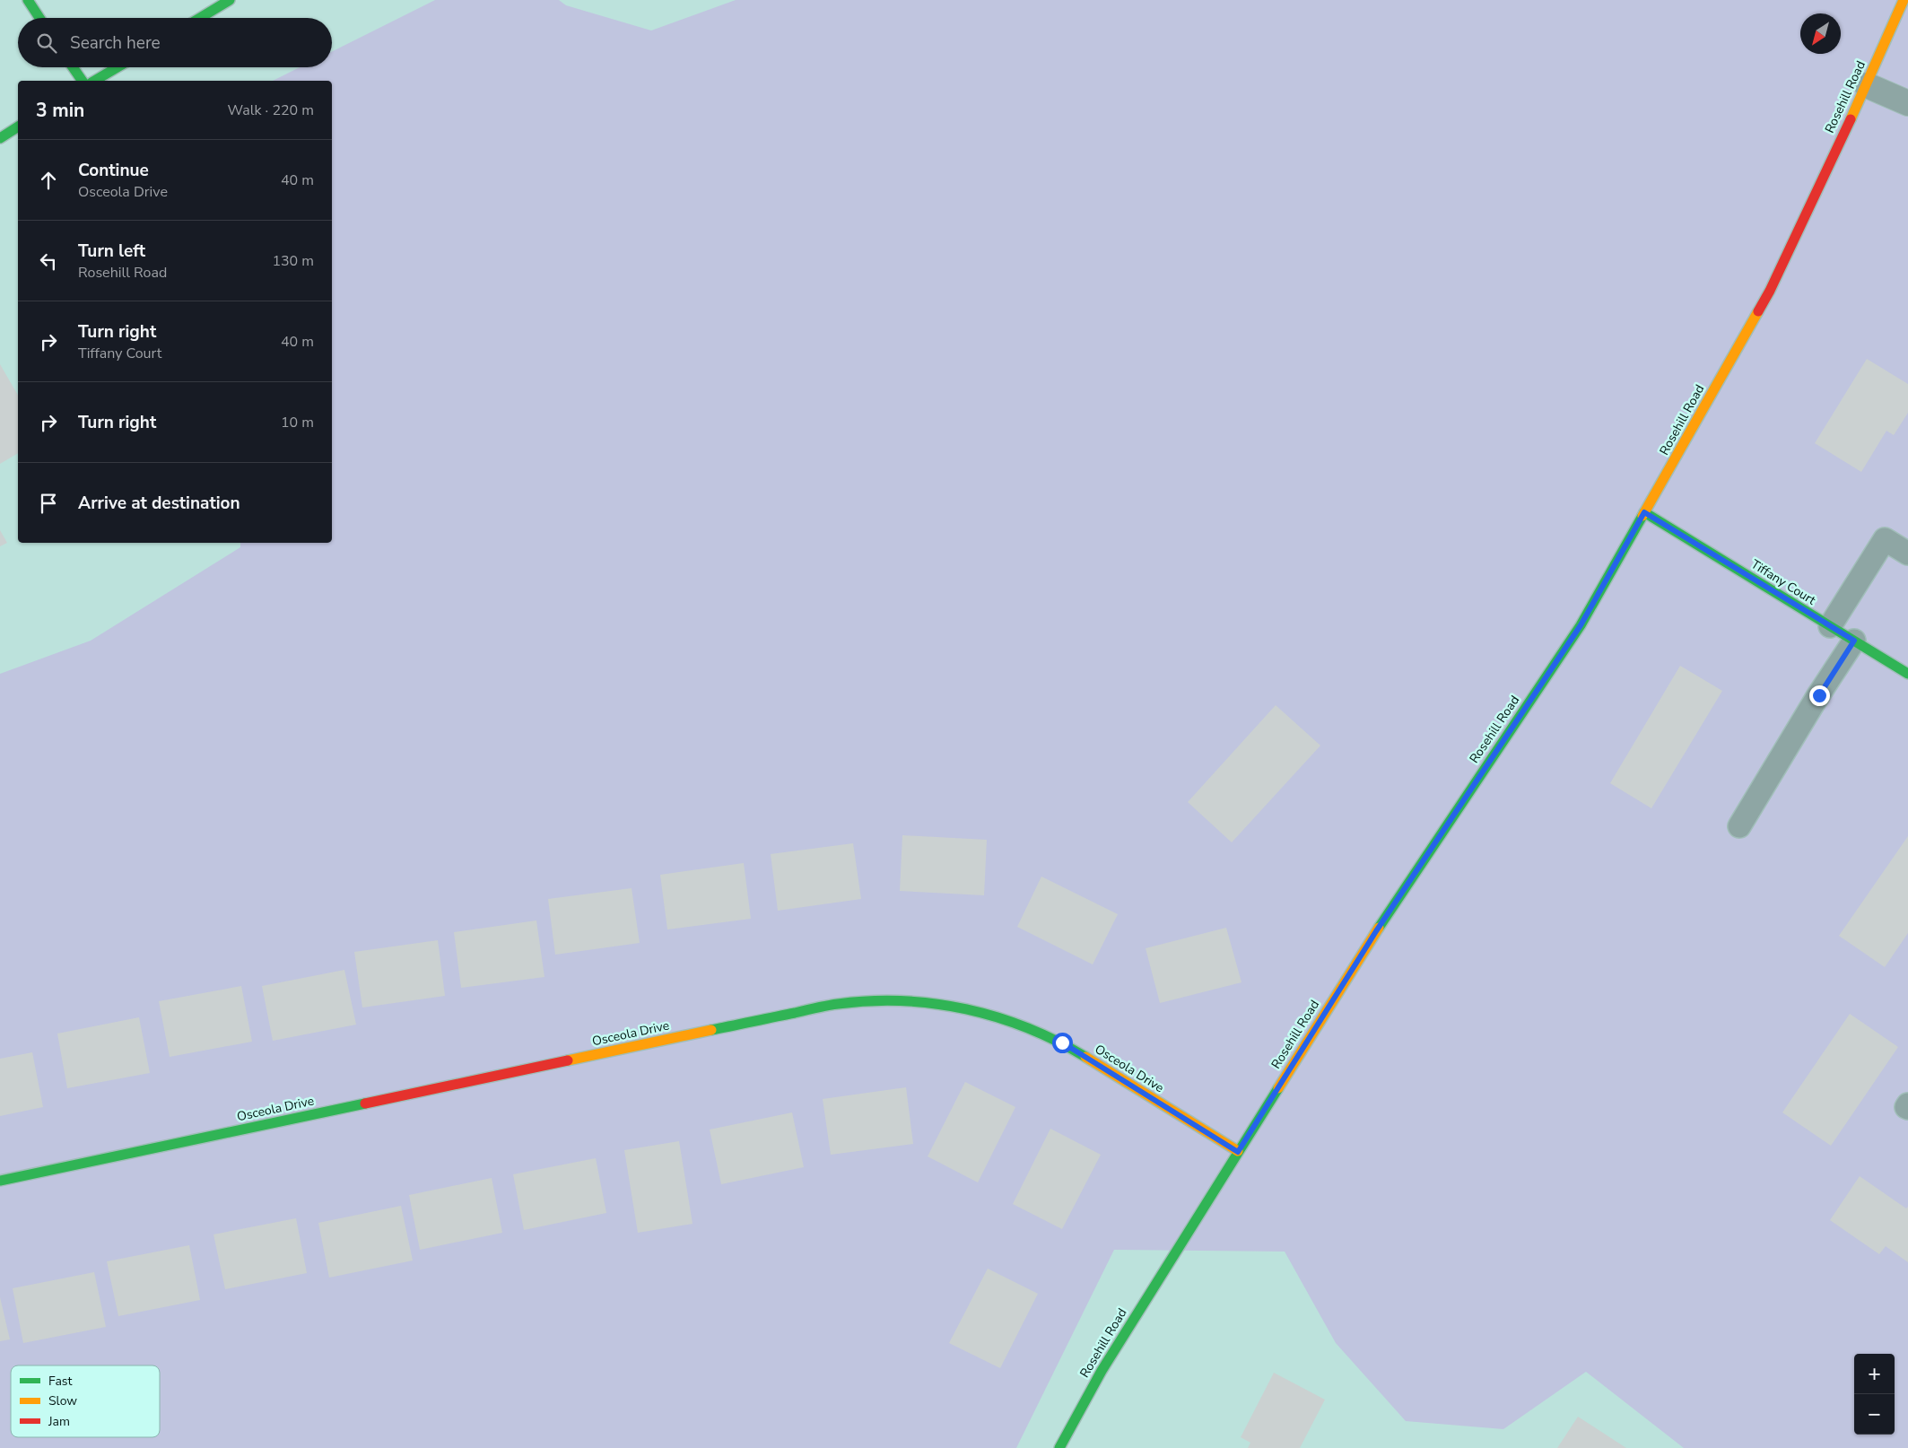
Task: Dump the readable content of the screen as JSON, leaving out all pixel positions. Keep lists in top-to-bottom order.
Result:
{
  "streets": {
    "main road": ["Rosehill Road", "Tiffany Court", "Osceola Drive"]
  },
  "crossings": [
    ["Rosehill Road", "Tiffany Court"],
    ["Rosehill Road", "Osceola Drive"]
  ],
  "legend": ["Fast", "Slow", "Jam"],
  "north": "bottom left",
  "page": {
    "search": "Search here",
    "heading": ["3 min", "Walk · 220 m"],
    "list": [
      ["Continue", "Osceola Drive", "40 m"],
      ["Turn left", "Rosehill Road", "130 m"],
      ["Turn right", "Tiffany Court", "40 m"],
      ["Turn right", "10 m"],
      "Arrive at destination"
    ],
    "map_buttons": ["+", "−"]
  }
}
